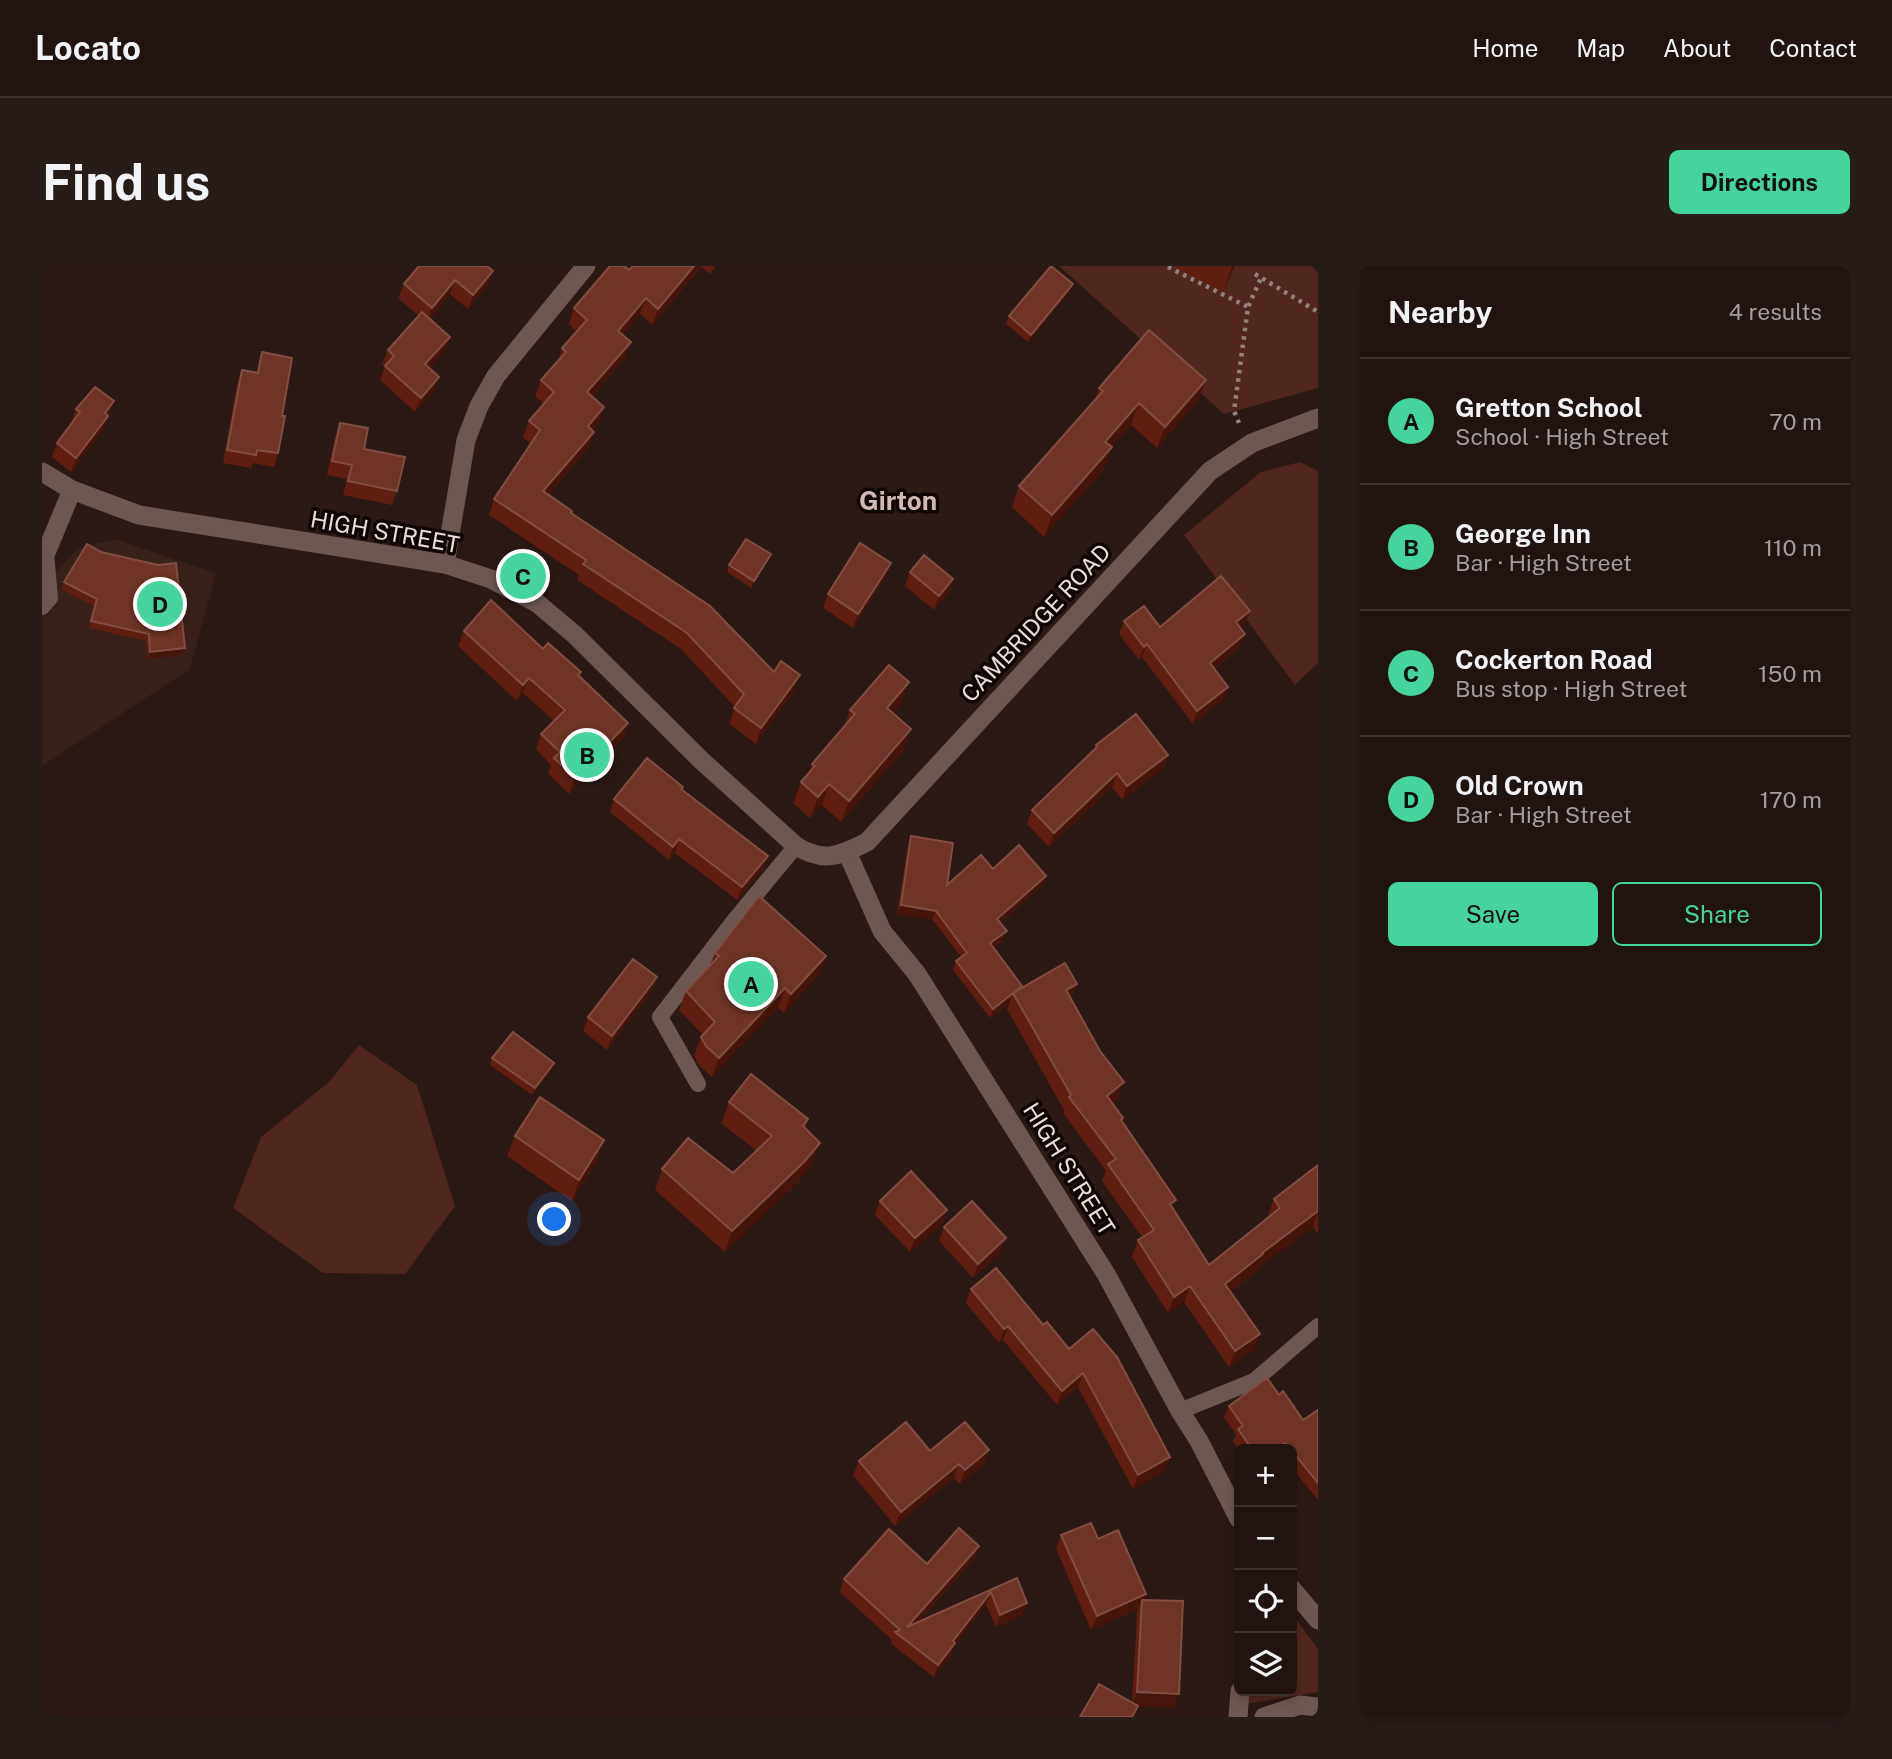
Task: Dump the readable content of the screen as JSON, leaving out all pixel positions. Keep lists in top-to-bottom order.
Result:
{
  "streets": {
    "street": ["HIGH STREET", "CAMBRIDGE ROAD"]
  },
  "crossings": [
    ["HIGH STREET", "CAMBRIDGE ROAD"]
  ],
  "districts": ["Girton"],
  "page": {
    "header": "Locato",
    "nav": [
      "Home",
      "Map",
      "About",
      "Contact"
    ],
    "buttons": [
      "Directions",
      ["Save", "Share"]
    ],
    "title": "Find us",
    "heading": ["Nearby", "4 results"],
    "list": [
      {
        "mark": "A",
        "name": "Gretton School",
        "note": "School · High Street",
        "value": "70 m"
      },
      {
        "mark": "B",
        "name": "George Inn",
        "note": "Bar · High Street",
        "value": "110 m"
      },
      {
        "mark": "C",
        "name": "Cockerton Road",
        "note": "Bus stop · High Street",
        "value": "150 m"
      },
      {
        "mark": "D",
        "name": "Old Crown",
        "note": "Bar · High Street",
        "value": "170 m"
      }
    ],
    "pins": [
      "C",
      "D",
      "B",
      "A"
    ],
    "map_buttons": ["+", "−"]
  }
}
